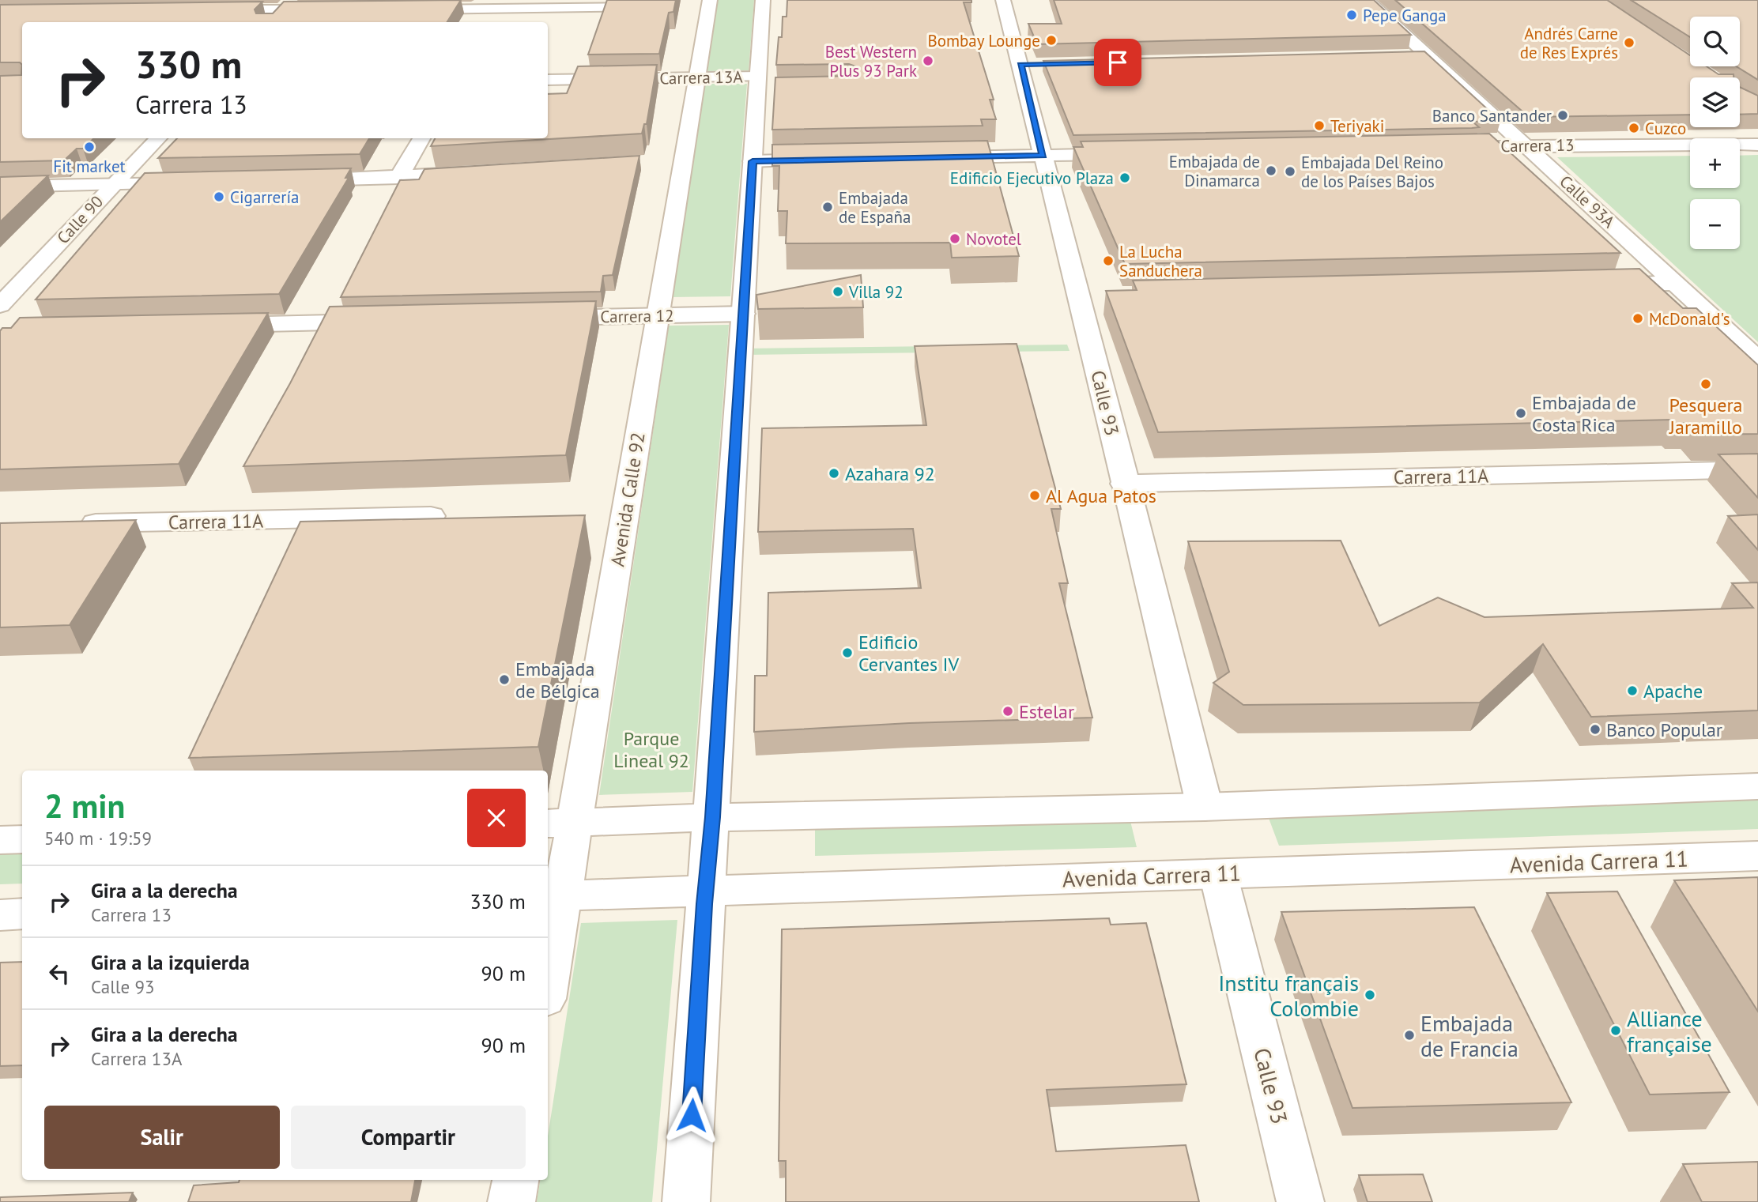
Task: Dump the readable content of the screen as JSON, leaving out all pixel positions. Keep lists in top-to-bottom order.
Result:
{
  "streets": {
    "street": [
      "Carrera 13A",
      "Carrera 13",
      "Calle 93A",
      "Calle 90",
      "Carrera 12",
      "Calle 93",
      "Carrera 11A",
      "Avenida Calle 92",
      "Avenida Carrera 11"
    ]
  },
  "crossings": [
    ["Carrera 13A", "Avenida Calle 92"],
    ["Carrera 13", "Calle 93A"],
    ["Carrera 12", "Avenida Calle 92"],
    ["Calle 93", "Carrera 11A"],
    ["Calle 93", "Avenida Carrera 11"],
    ["Avenida Calle 92", "Avenida Carrera 11"]
  ],
  "parks": ["Parque Lineal 92"],
  "places": [
    "Pepe Ganga",
    "Bombay Lounge",
    "Andrés Carne de Res Exprés",
    "Best Western Plus 93 Park",
    "Banco Santander",
    "Teriyaki",
    "Cuzco",
    "Fit market",
    "Embajada de Dinamarca",
    "Embajada Del Reino de los Países Bajos",
    "Edificio Ejecutivo Plaza",
    "Cigarrería",
    "Embajada de España",
    "Novotel",
    "La Lucha Sanduchera",
    "Villa 92",
    "McDonald's",
    "Pesquera Jaramillo",
    "Embajada de Costa Rica",
    "Azahara 92",
    "Al Agua Patos",
    "Edificio Cervantes IV",
    "Embajada de Bélgica",
    "Apache",
    "Estelar",
    "Banco Popular",
    "Institu français Colombie",
    "Alliance française",
    "Embajada de Francia"
  ],
  "page": {
    "map_buttons": ["+", "−"],
    "turn": ["330 m", "Carrera 13"],
    "heading": ["2 min", "540 m · 19:59"],
    "list": [
      {
        "name": "Gira a la derecha",
        "note": "Carrera 13",
        "value": "330 m"
      },
      {
        "name": "Gira a la izquierda",
        "note": "Calle 93",
        "value": "90 m"
      },
      {
        "name": "Gira a la derecha",
        "note": "Carrera 13A",
        "value": "90 m"
      }
    ],
    "buttons": ["Salir", "Compartir"]
  }
}
